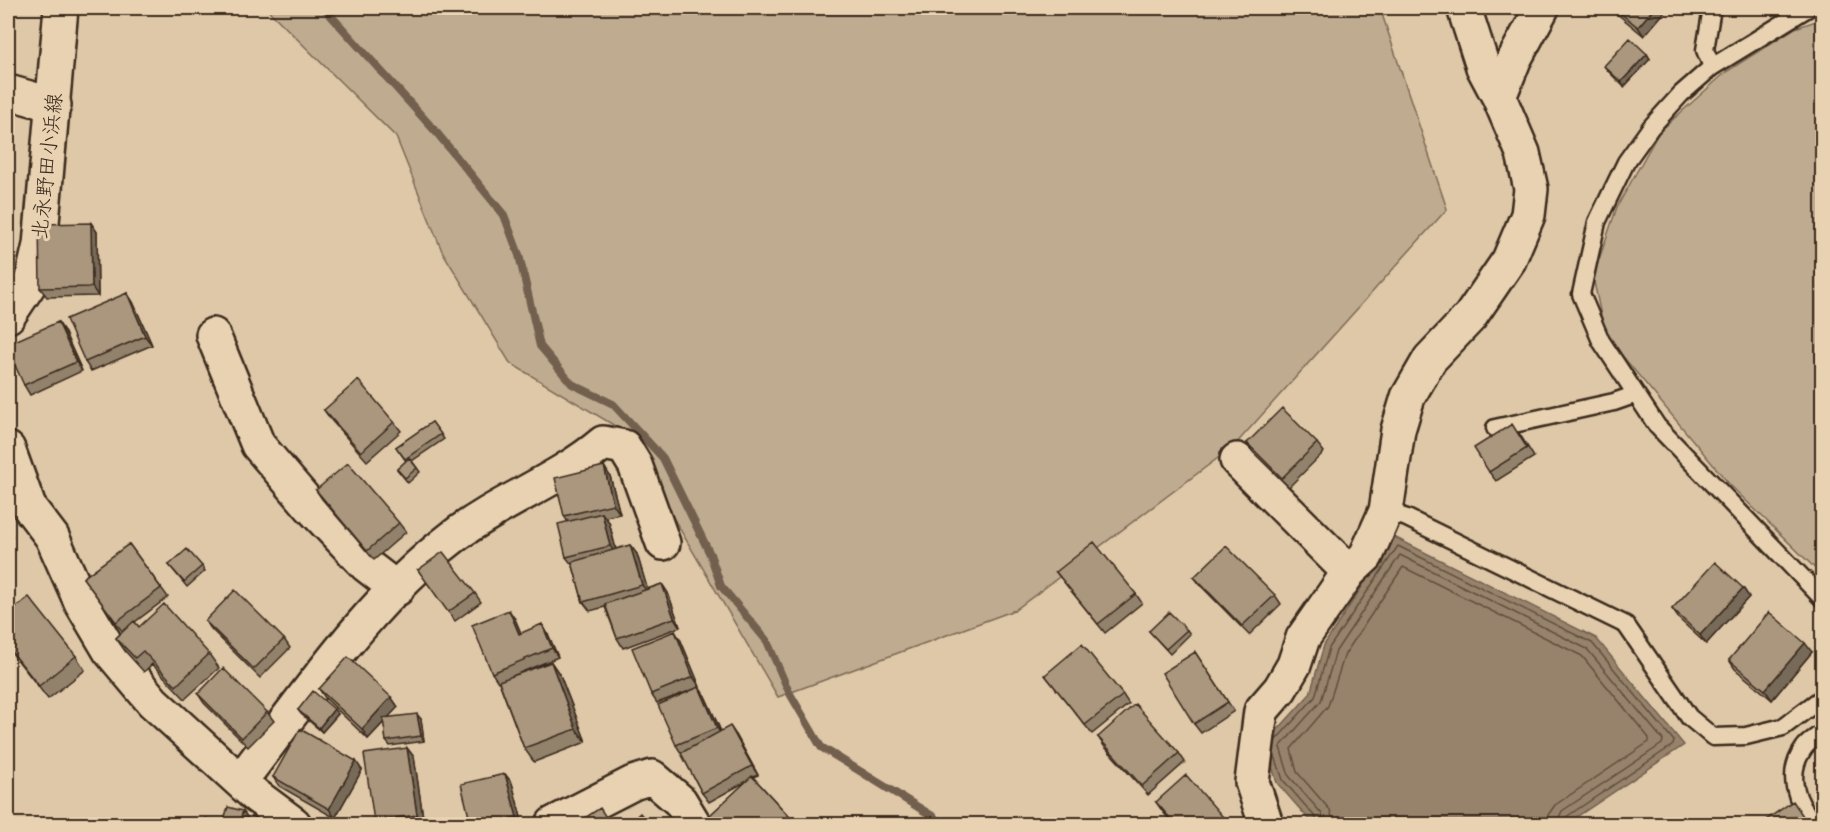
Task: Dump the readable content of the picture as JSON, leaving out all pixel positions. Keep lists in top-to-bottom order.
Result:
{
  "streets": {
    "street": ["北永野田小浜線"]
  }
}
